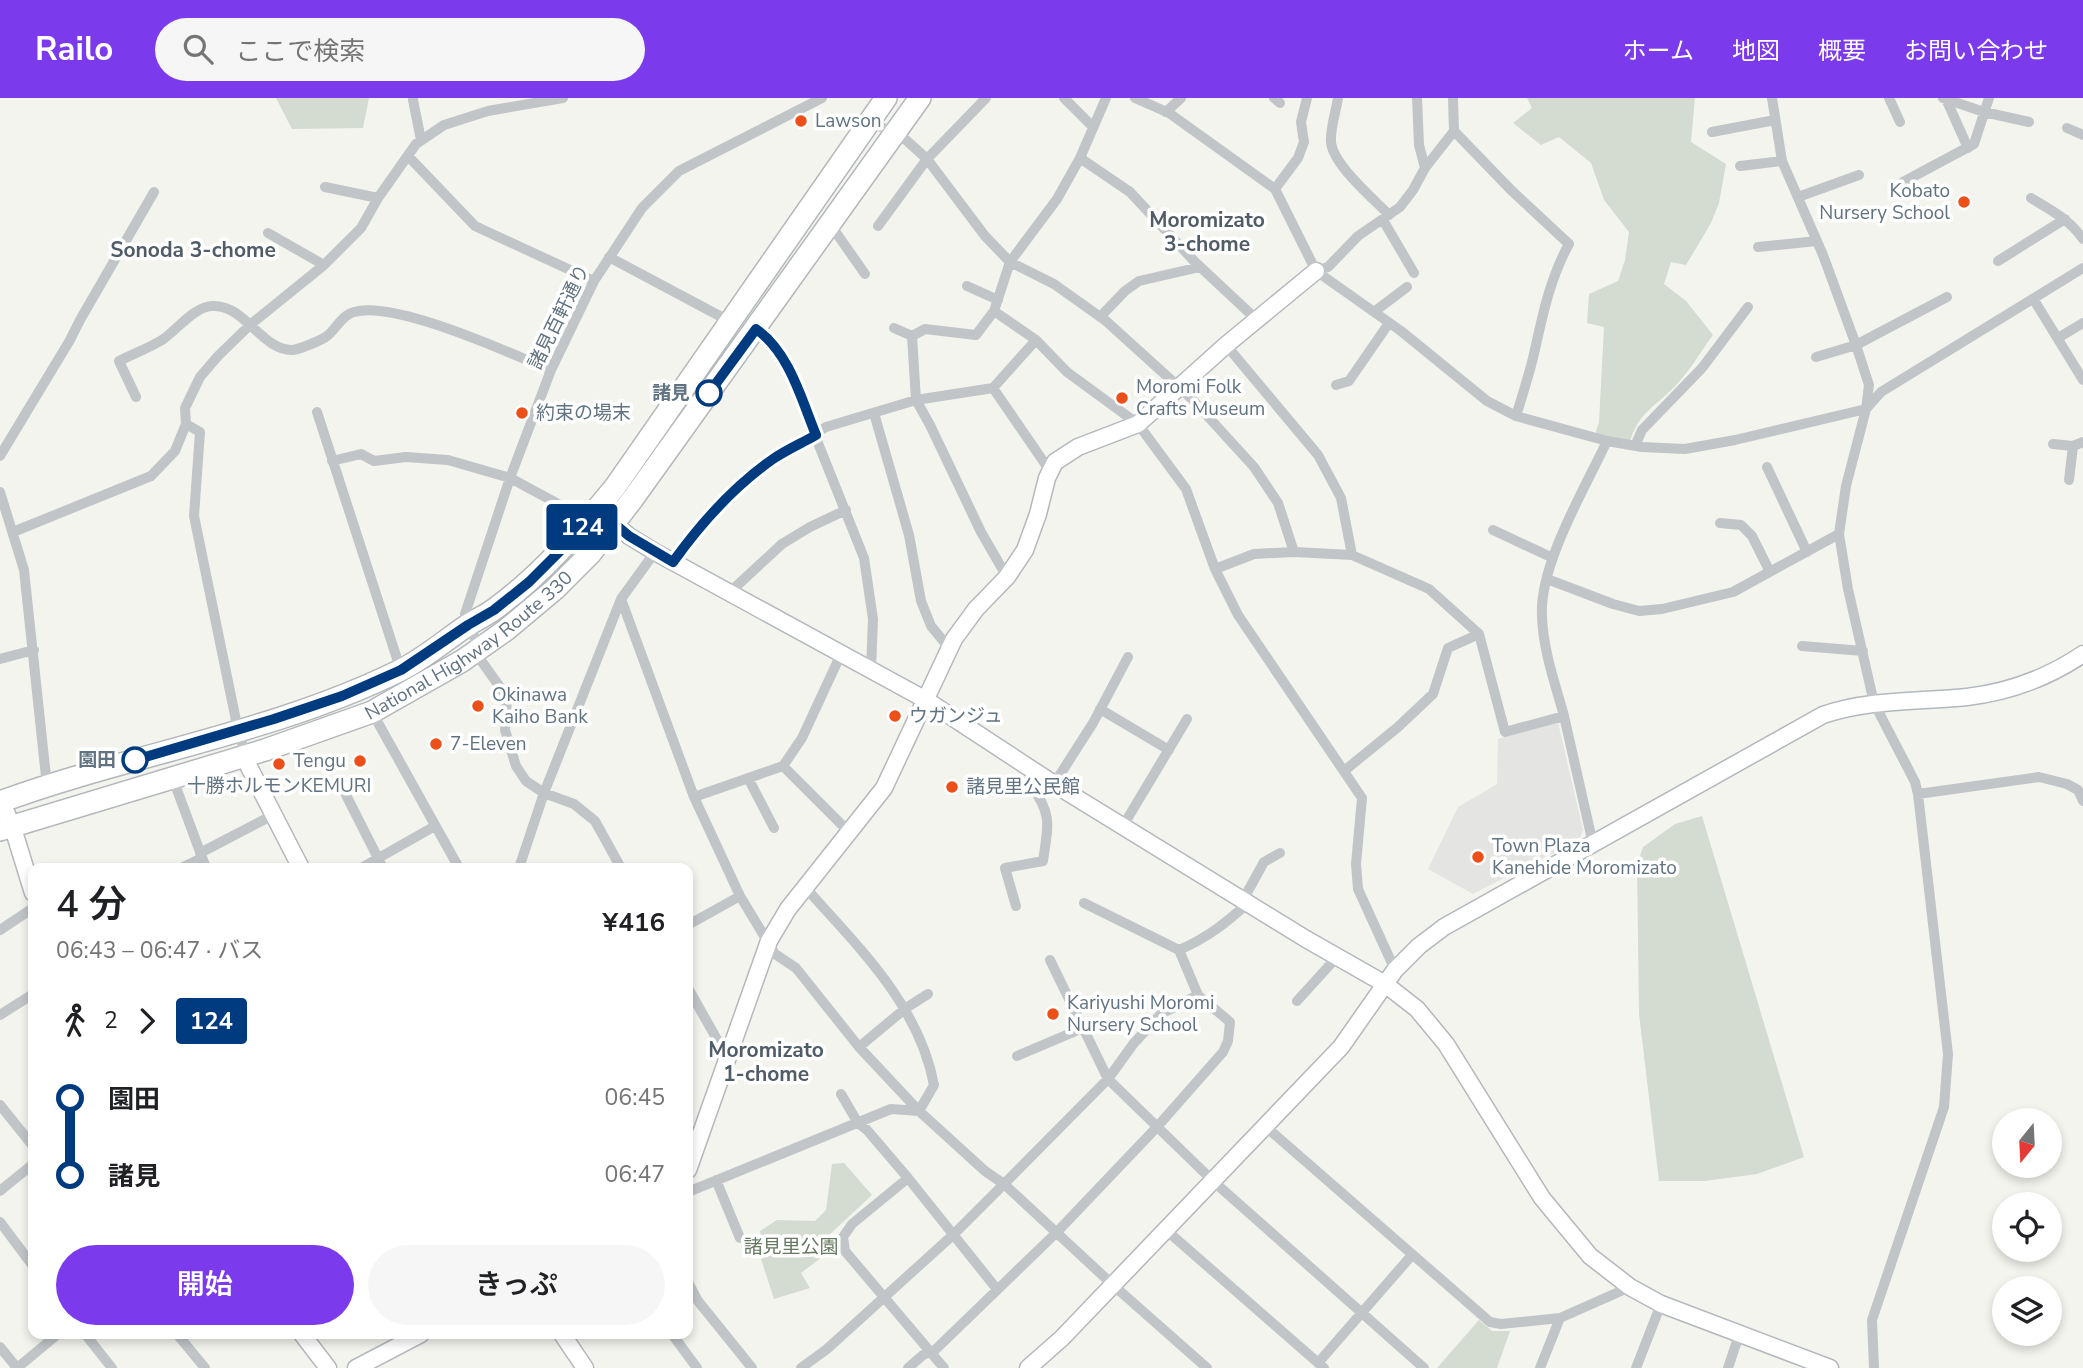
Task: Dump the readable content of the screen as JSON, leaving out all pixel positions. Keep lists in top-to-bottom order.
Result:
{
  "streets": {
    "highway": ["National Highway Route 330"],
    "street": ["諸見百軒通り"]
  },
  "crossings": [
    ["諸見百軒通り", "National Highway Route 330"]
  ],
  "districts": ["Moromizato 3-chome", "Sonoda 3-chome", "Moromizato 1-chome"],
  "parks": ["諸見里公園"],
  "places": [
    "Lawson",
    "Kobato Nursery School",
    "諸見",
    "Moromi Folk Crafts Museum",
    "約束の場末",
    "Okinawa Kaiho Bank",
    "ウガンジュ",
    "7-Eleven",
    "園田",
    "Tengu",
    "十勝ホルモンKEMURI",
    "諸見里公民館",
    "Town Plaza Kanehide Moromizato",
    "Kariyushi Moromi Nursery School"
  ],
  "lines": ["bus line 124"],
  "north": "bottom",
  "page": {
    "header": "Railo",
    "search": "ここで検索",
    "nav": [
      "ホーム",
      "地図",
      "概要",
      "お問い合わせ"
    ],
    "on_map": "124",
    "heading": ["4 分", "06:43 – 06:47 · バス", "¥416"],
    "legs": ["2", "124"],
    "list": [
      {
        "name": "園田",
        "value": "06:45"
      },
      {
        "name": "諸見",
        "value": "06:47"
      }
    ],
    "buttons": ["開始", "きっぷ"]
  }
}
